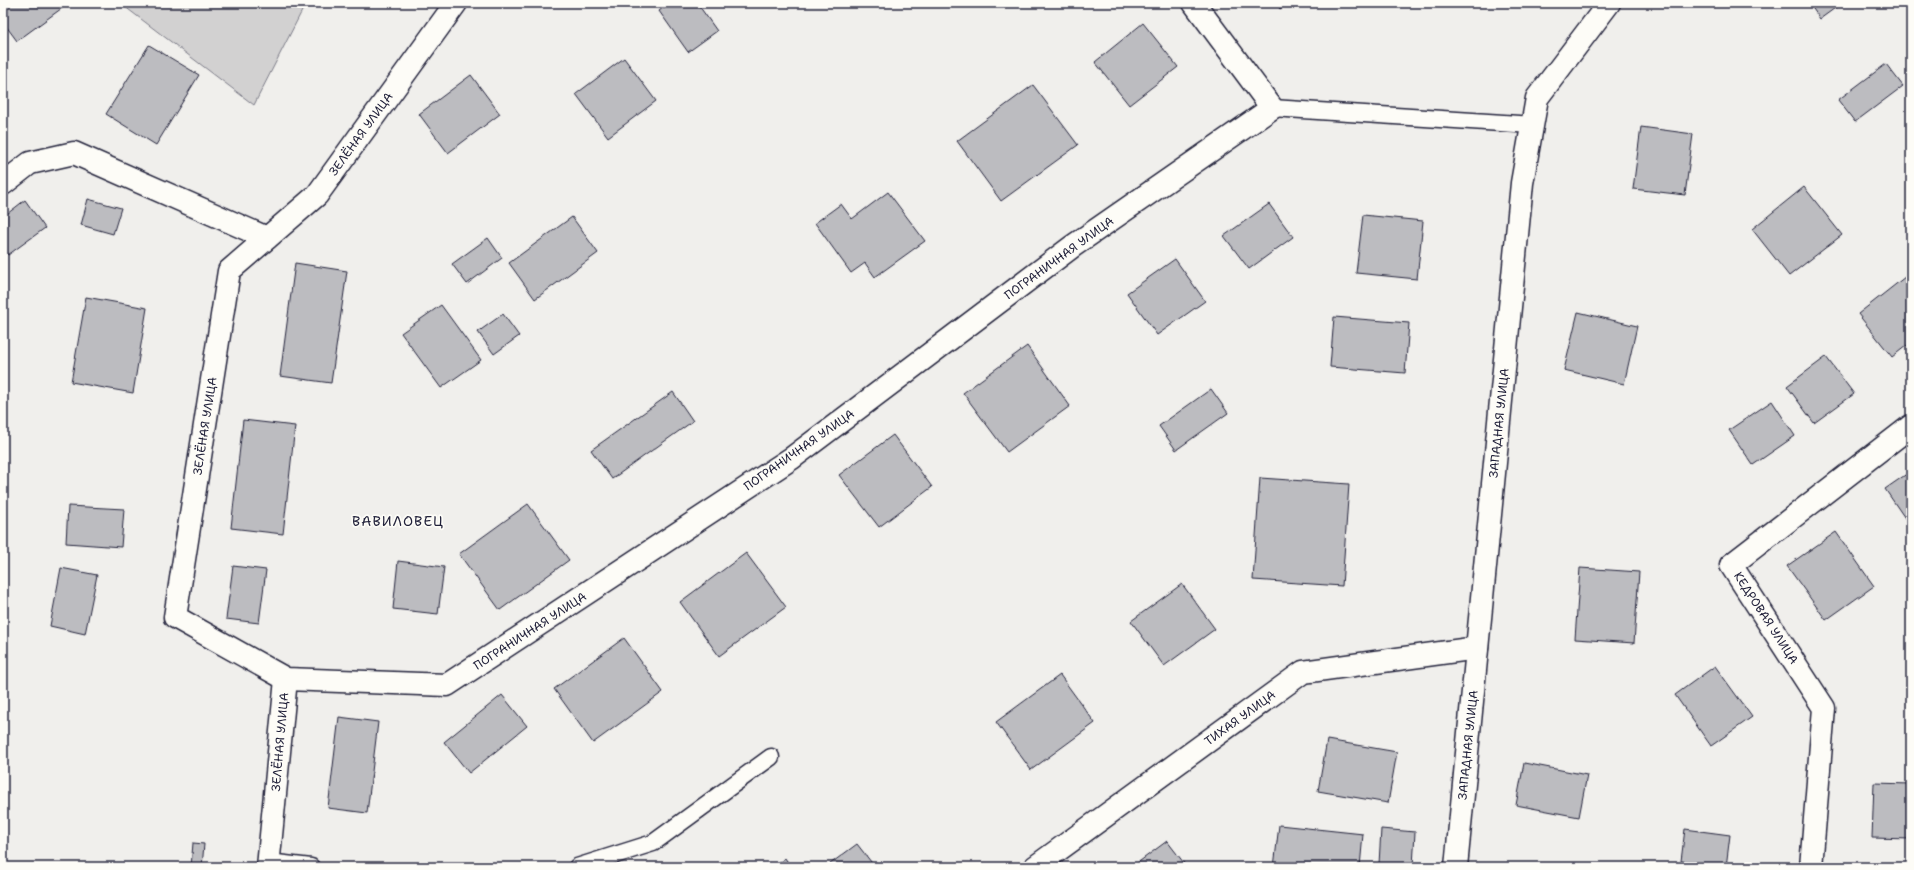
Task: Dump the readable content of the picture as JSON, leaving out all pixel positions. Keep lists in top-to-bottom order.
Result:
{
  "streets": {
    "street": [
      "ЗЕЛЁНАЯ УЛИЦА",
      "ПОГРАНИЧНАЯ УЛИЦА",
      "ЗАПАДНАЯ УЛИЦА",
      "КЕДРОВАЯ УЛИЦА",
      "ТИХАЯ УЛИЦА"
    ]
  },
  "crossings": [
    ["ЗЕЛЁНАЯ УЛИЦА", "ПОГРАНИЧНАЯ УЛИЦА"],
    ["ЗАПАДНАЯ УЛИЦА", "ТИХАЯ УЛИЦА"]
  ],
  "districts": ["ВАВИЛОВЕЦ"]
}
